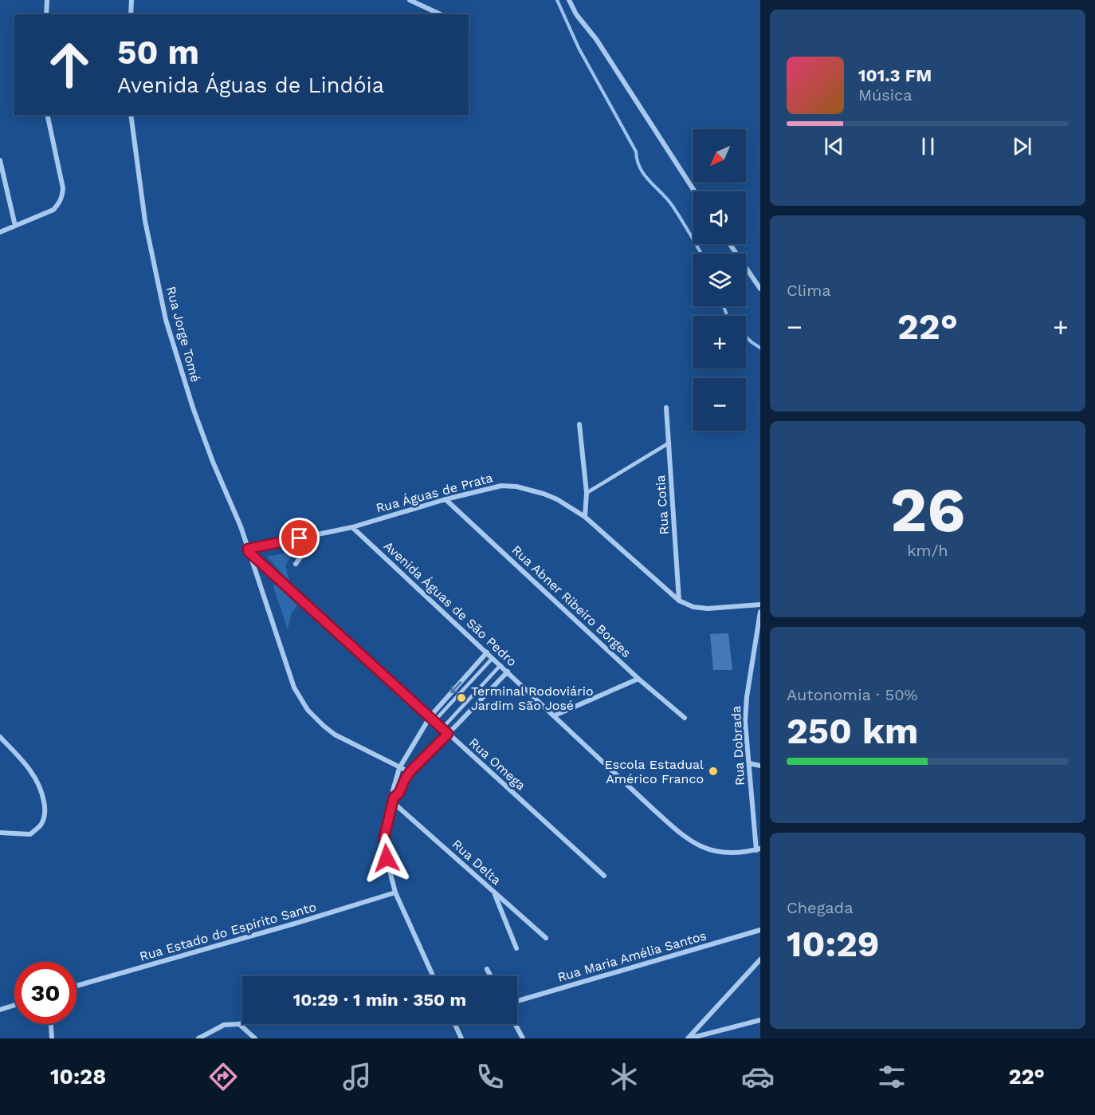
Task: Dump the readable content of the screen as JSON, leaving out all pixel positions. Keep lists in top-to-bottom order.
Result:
{
  "streets": {
    "street": [
      "Rua Jorge Tomé",
      "Rua Águas de Prata",
      "Rua Cotia",
      "Rua Abner Ribeiro Borges",
      "Avenida Águas de São Pedro",
      "Rua Dobrada",
      "Rua Omega",
      "Rua Delta",
      "Rua Estado do Espírito Santo",
      "Rua Maria Amélia Santos"
    ]
  },
  "crossings": [
    ["Rua Jorge Tomé", "Rua Águas de Prata"],
    ["Rua Jorge Tomé", "Rua Omega"],
    ["Rua Águas de Prata", "Rua Cotia"],
    ["Rua Águas de Prata", "Rua Abner Ribeiro Borges"],
    ["Rua Águas de Prata", "Avenida Águas de São Pedro"],
    ["Rua Águas de Prata", "Rua Omega"],
    ["Avenida Águas de São Pedro", "Rua Dobrada"]
  ],
  "places": ["Terminal Rodoviário Jardim São José", "Escola Estadual Américo Franco"],
  "north": "bottom left",
  "page": {
    "turn": ["50 m", "Avenida Águas de Lindóia"],
    "song": ["101.3 FM", "Música"],
    "map_buttons": ["+", "−"],
    "tile": [
      "Clima",
      ["26", "km/h"],
      ["Autonomia · 50%", "250 km"],
      ["Chegada", "10:29"]
    ],
    "heat": ["−", "22°", "+"],
    "limit": "30",
    "trip": "10:29 · 1 min · 350 m",
    "tabs": ["10:28", "22°"]
  }
}
